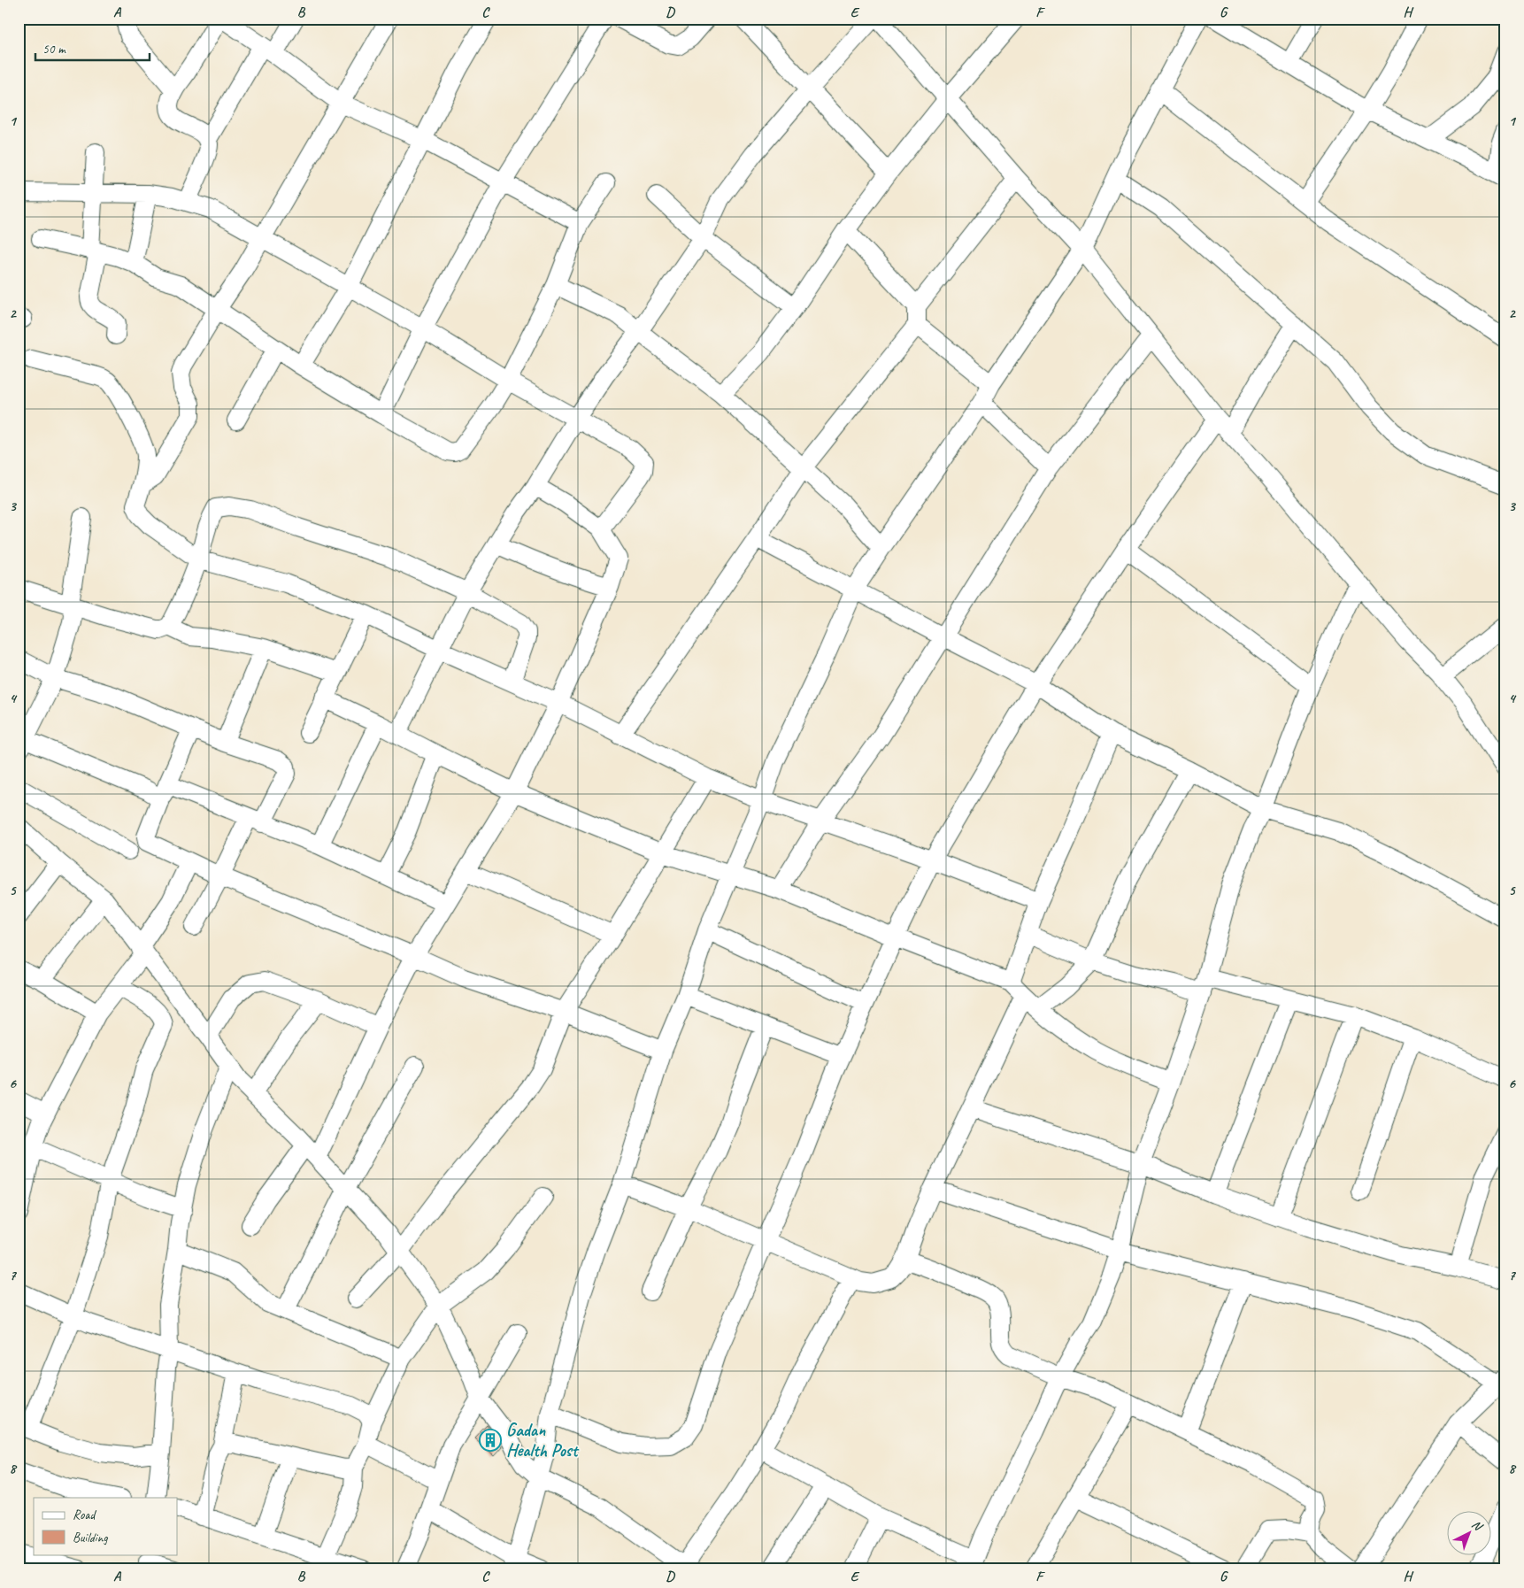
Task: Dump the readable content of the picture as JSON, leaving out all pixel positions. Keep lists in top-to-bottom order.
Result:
{
  "places": {
    "building": ["Gadan Health Post"]
  },
  "legend": ["Road", "Building"],
  "scale_bar": "50 m",
  "north": "top right",
  "grid": {
    "columns": [
      "A",
      "B",
      "C",
      "D",
      "E",
      "F",
      "G",
      "H"
    ],
    "rows": [
      "1",
      "2",
      "3",
      "4",
      "5",
      "6",
      "7",
      "8"
    ]
  }
}
